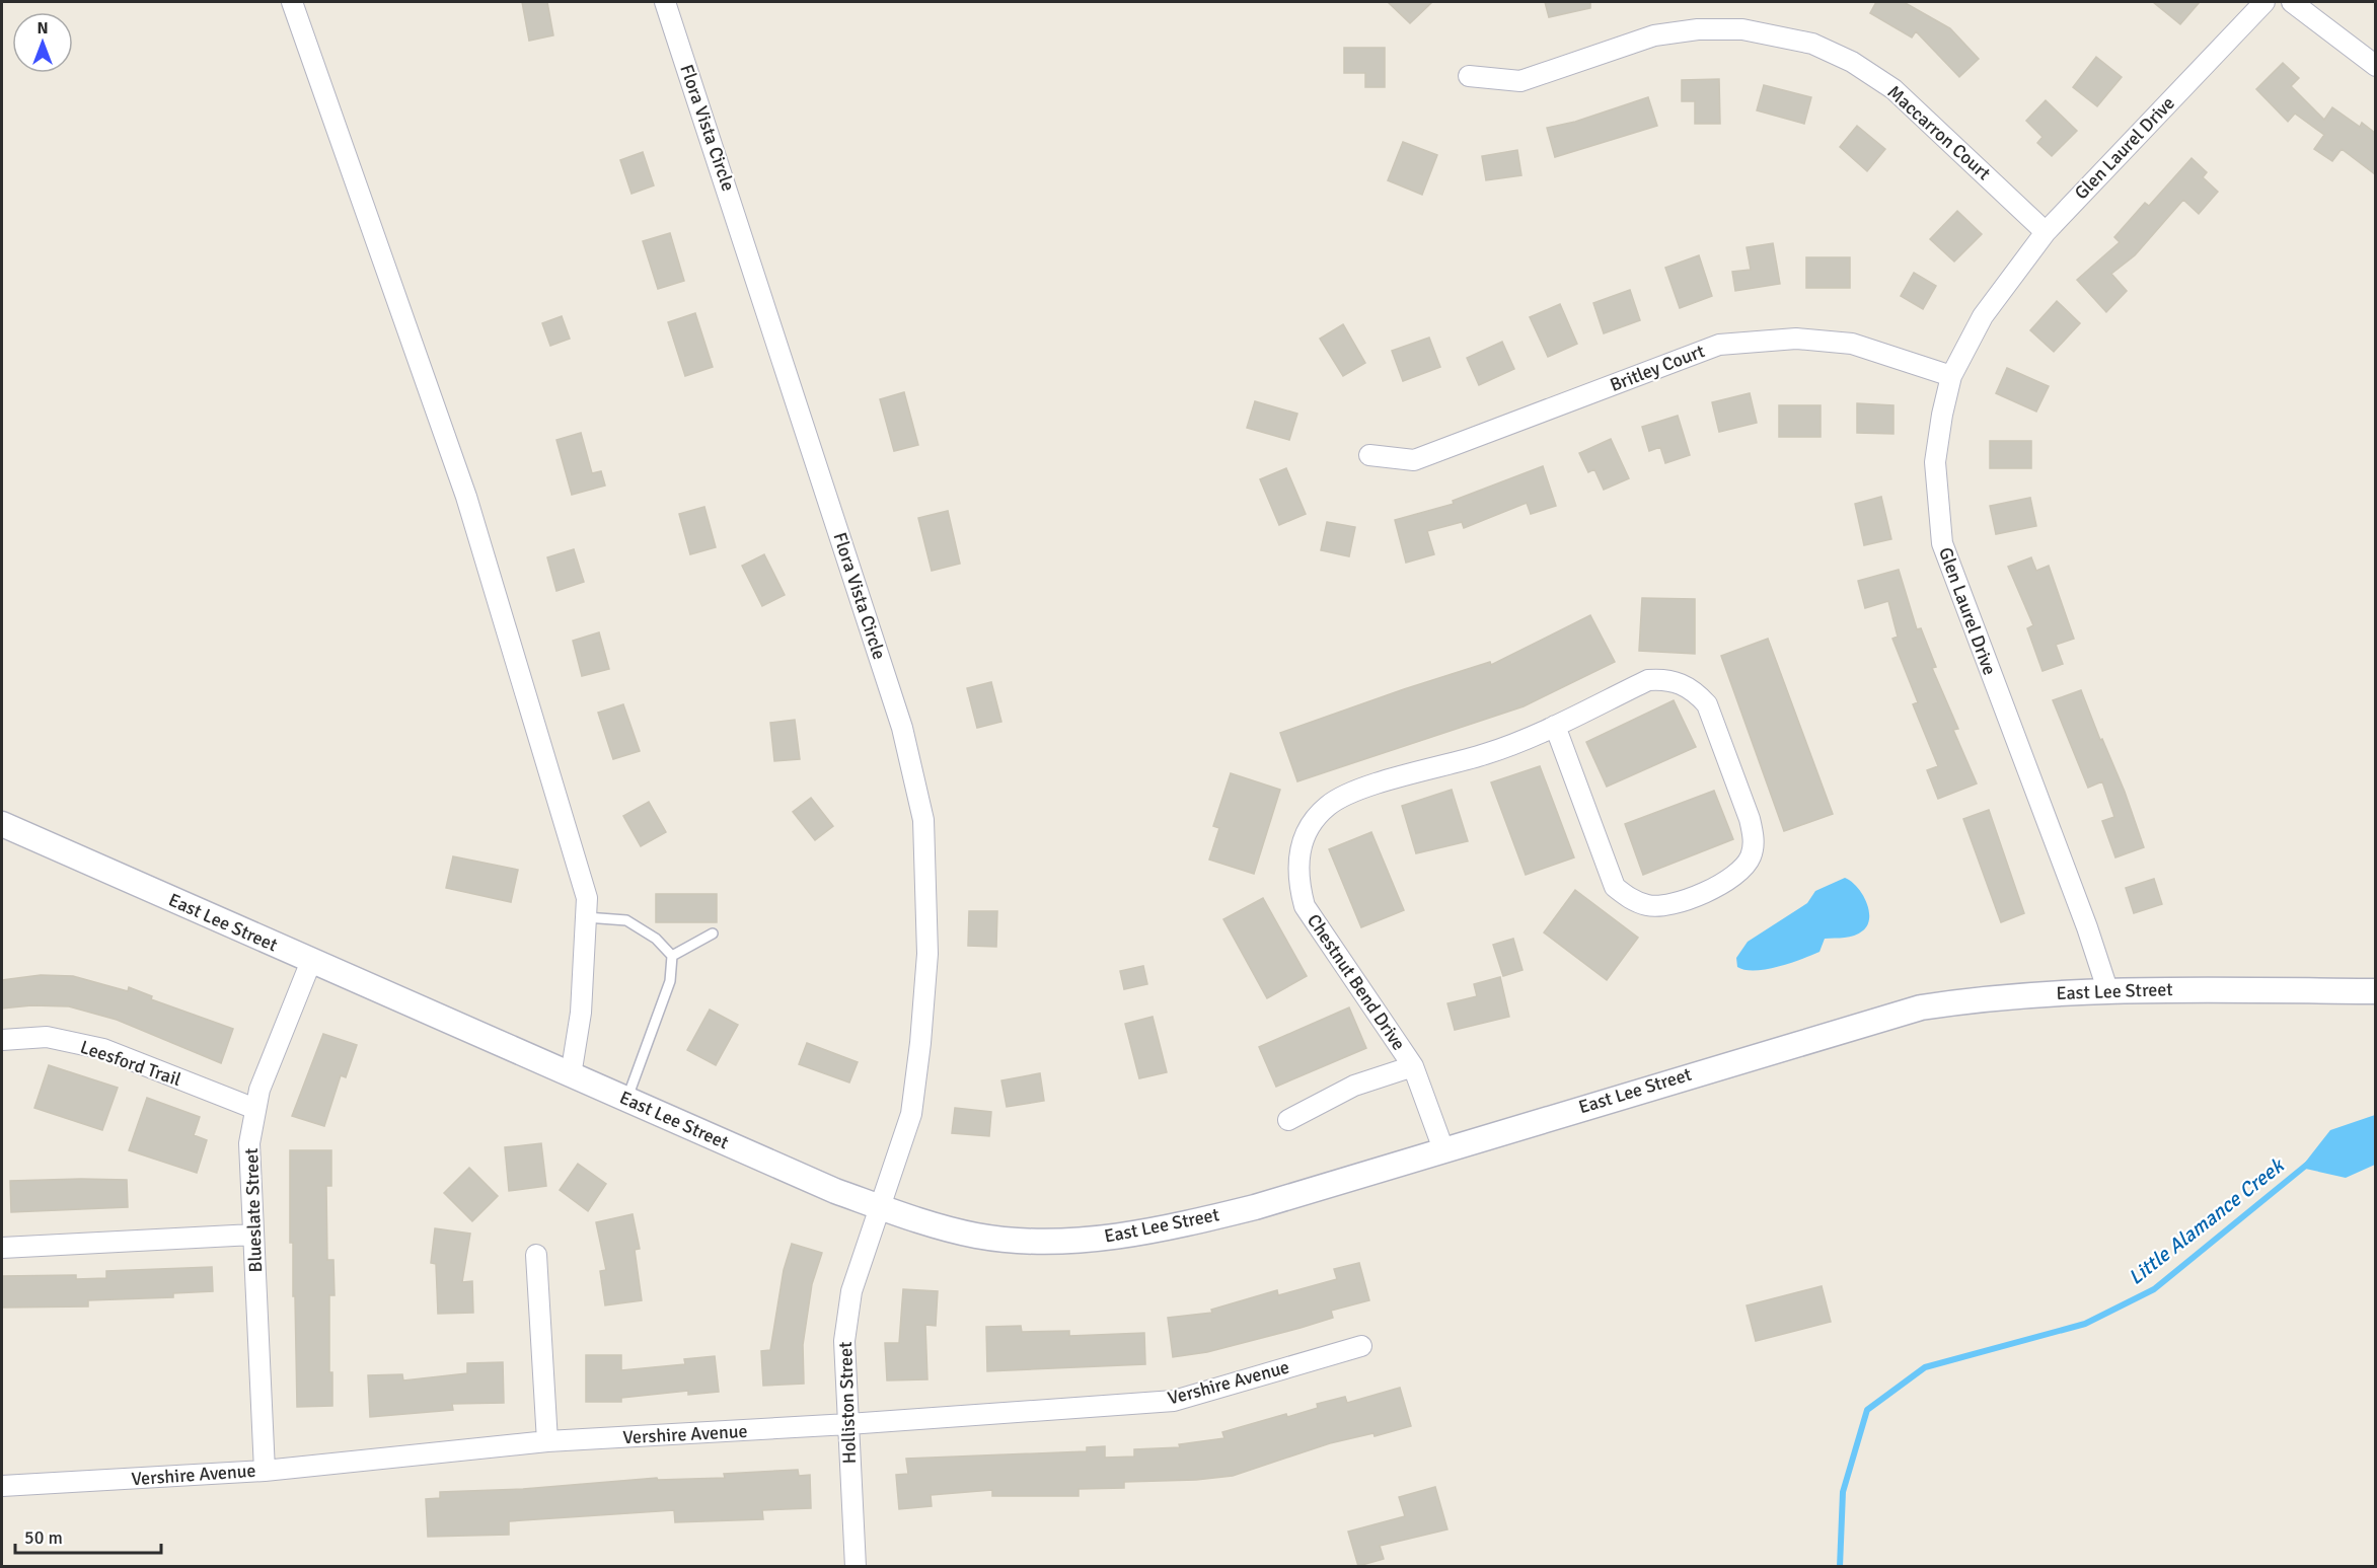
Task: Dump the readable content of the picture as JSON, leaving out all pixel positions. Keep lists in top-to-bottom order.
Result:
{
  "streets": {
    "street": [
      "Flora Vista Circle",
      "Maccarron Court",
      "Glen Laurel Drive",
      "Britley Court",
      "East Lee Street",
      "Chestnut Bend Drive",
      "Leesford Trail",
      "Blueslate Street",
      "Vershire Avenue",
      "Holliston Street"
    ]
  },
  "crossings": [
    ["Flora Vista Circle", "East Lee Street"],
    ["Flora Vista Circle", "Holliston Street"],
    ["Maccarron Court", "Glen Laurel Drive"],
    ["Glen Laurel Drive", "Britley Court"],
    ["Glen Laurel Drive", "East Lee Street"],
    ["East Lee Street", "Chestnut Bend Drive"],
    ["East Lee Street", "Blueslate Street"],
    ["East Lee Street", "Holliston Street"],
    ["Leesford Trail", "Blueslate Street"],
    ["Blueslate Street", "Vershire Avenue"],
    ["Vershire Avenue", "Holliston Street"]
  ],
  "water": ["Little Alamance Creek"],
  "scale_bar": "50 m",
  "north": "top"
}
